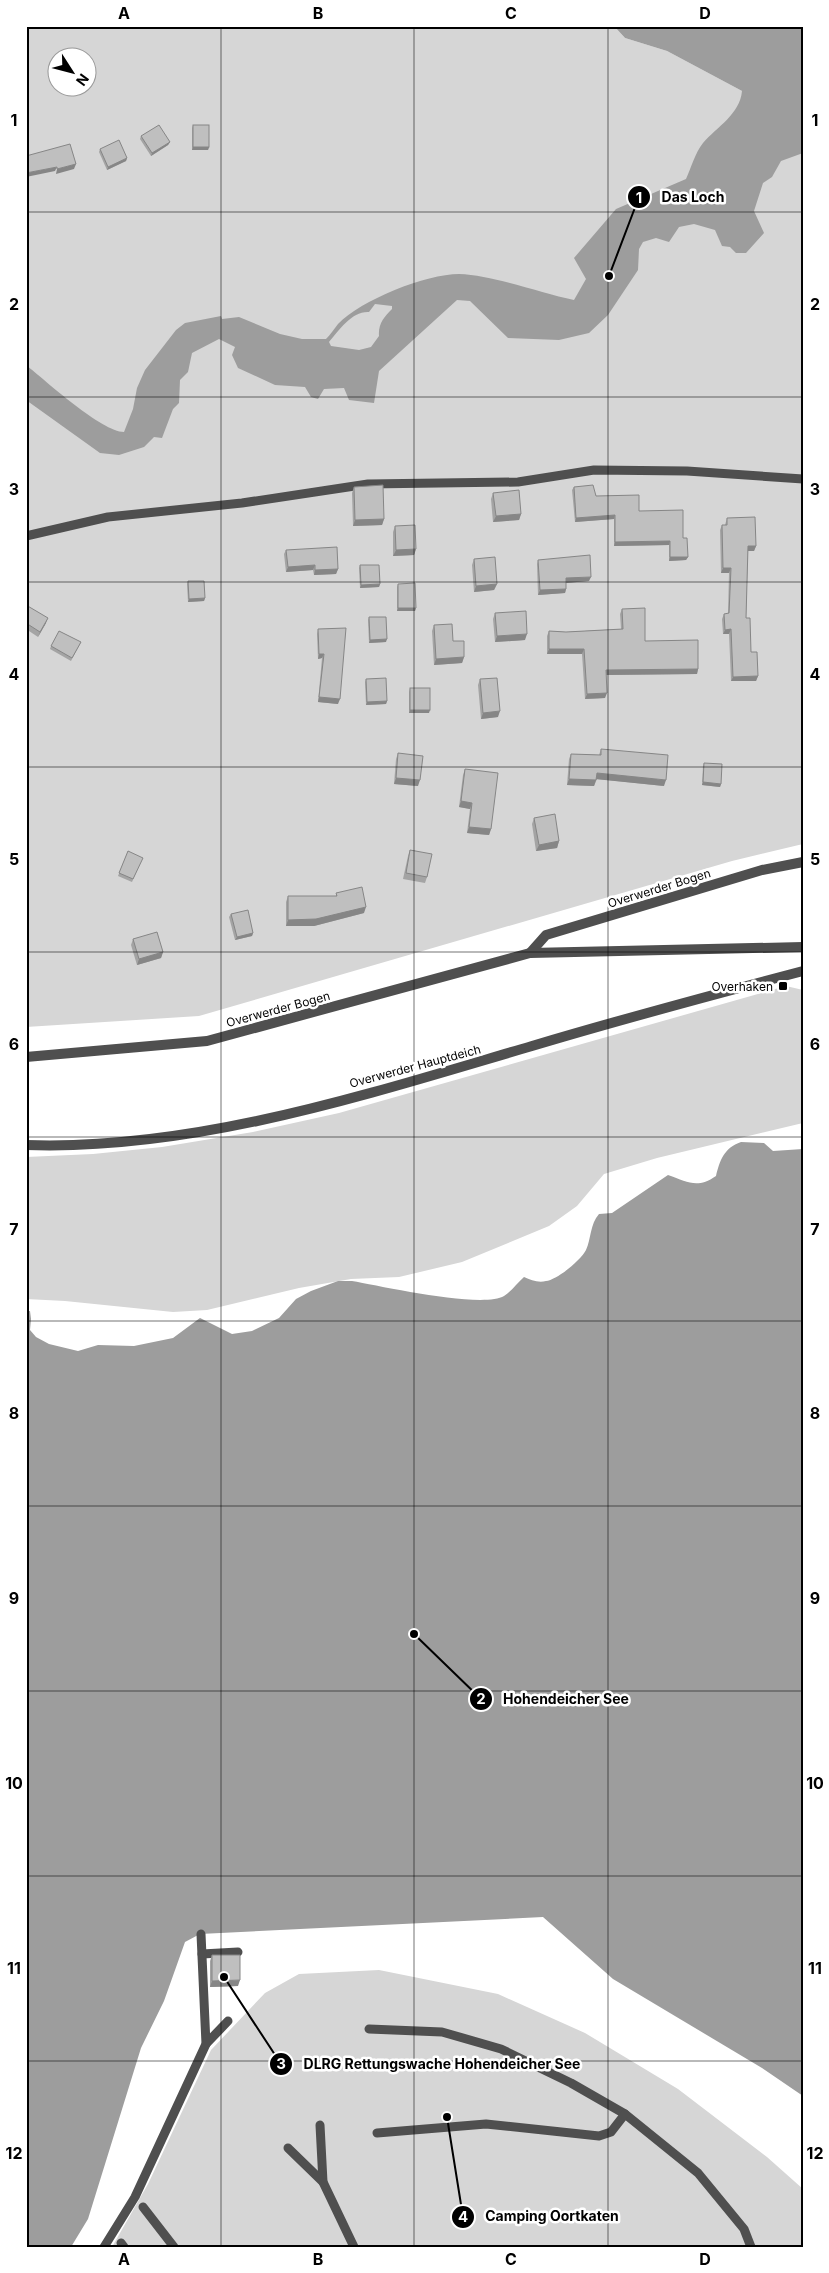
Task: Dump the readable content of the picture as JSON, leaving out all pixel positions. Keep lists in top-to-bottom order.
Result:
{
  "streets": {
    "street": ["Overwerder Bogen", "Overwerder Hauptdeich"]
  },
  "places": {
    "other": [
      "Das Loch",
      "Hohendeicher See",
      "DLRG Rettungswache Hohendeicher See",
      "Camping Oortkaten"
    ],
    "transit": ["Overhaken"]
  },
  "north": "bottom right",
  "grid": {
    "columns": [
      "A",
      "B",
      "C",
      "D"
    ],
    "rows": [
      "1",
      "2",
      "3",
      "4",
      "5",
      "6",
      "7",
      "8",
      "9",
      "10",
      "11",
      "12"
    ]
  }
}
